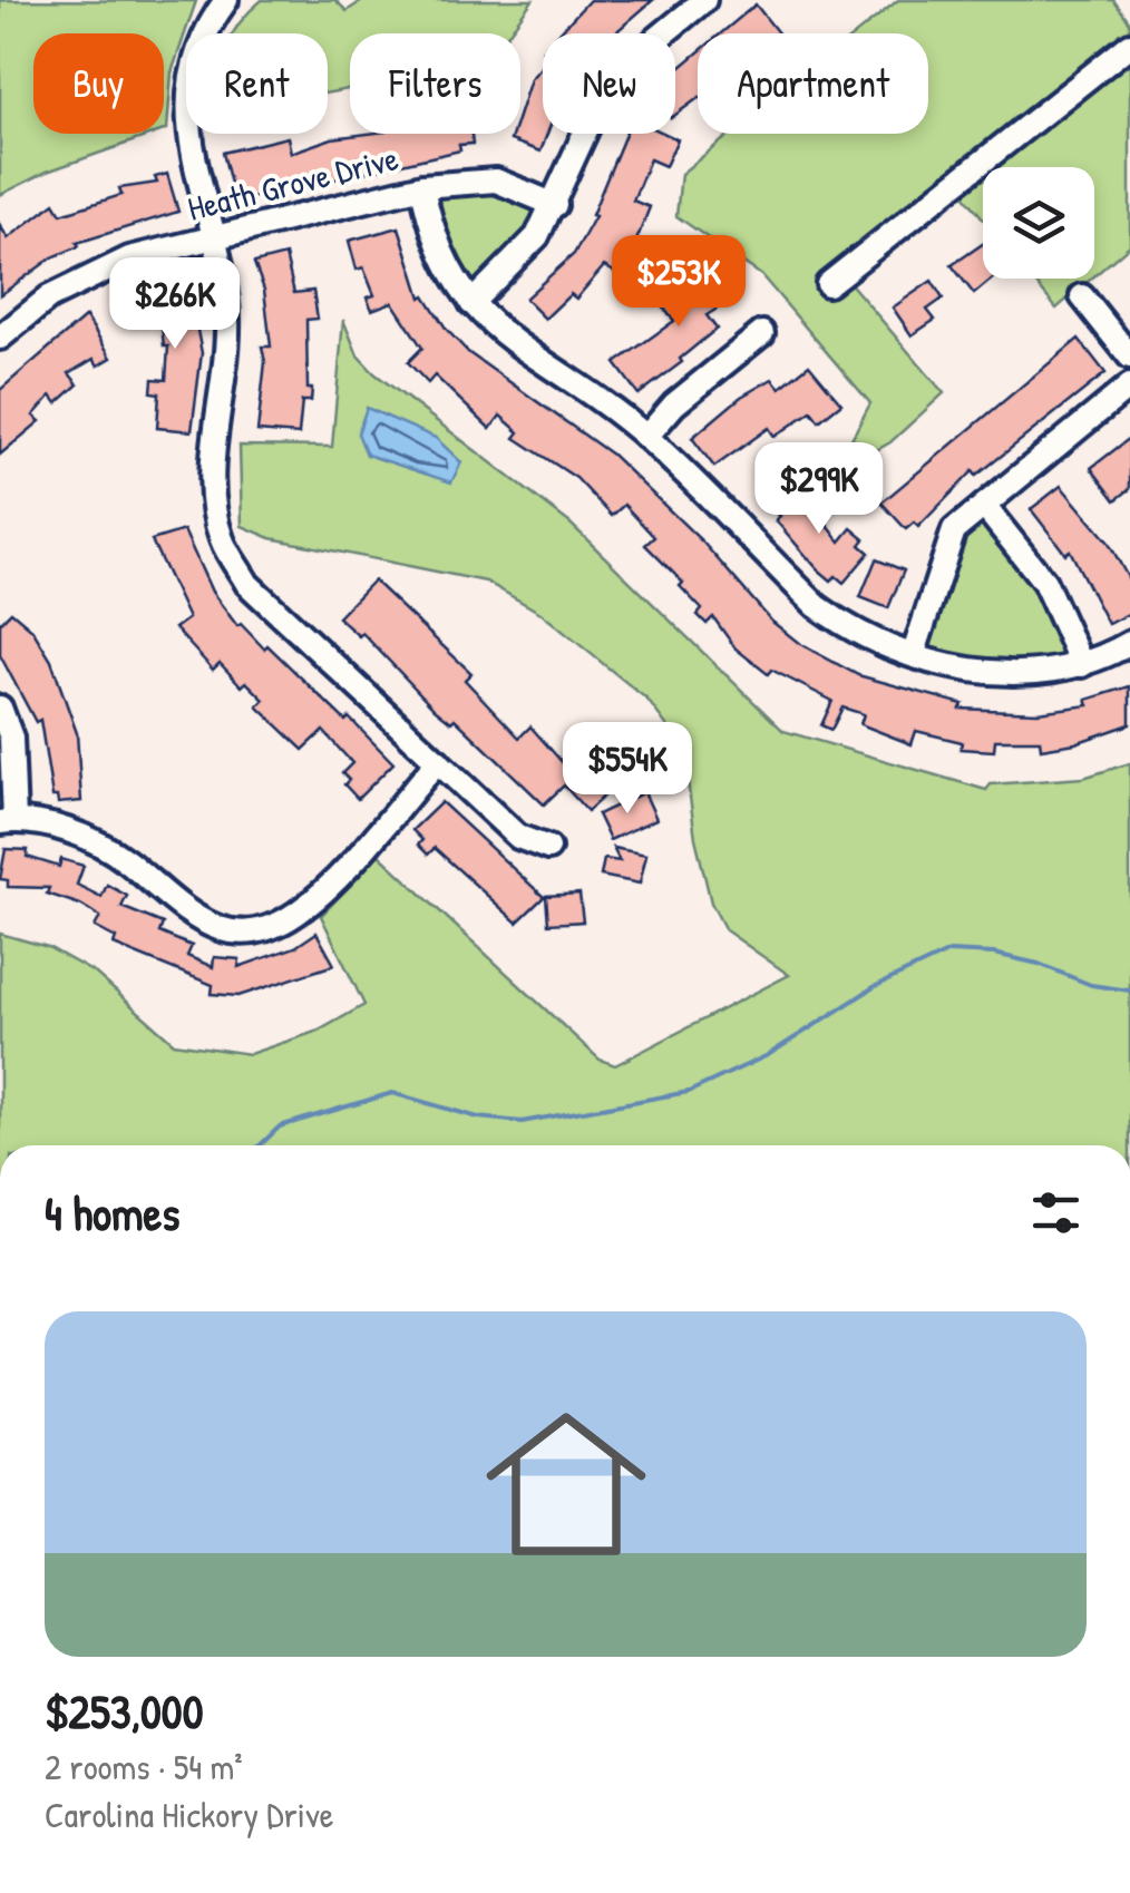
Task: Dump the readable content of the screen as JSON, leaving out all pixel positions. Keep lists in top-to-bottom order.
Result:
{
  "streets": {
    "street": ["Heath Grove Drive"]
  },
  "page": {
    "chip": [
      "Buy",
      "Rent",
      "Filters",
      "New",
      "Apartment"
    ],
    "price": [
      "$253K",
      "$266K",
      "$299K",
      "$554K"
    ],
    "heading": "4 homes",
    "list": [
      {
        "name": "$253,000",
        "note": "2 rooms · 54 m² · Carolina Hickory Drive"
      }
    ]
  }
}
